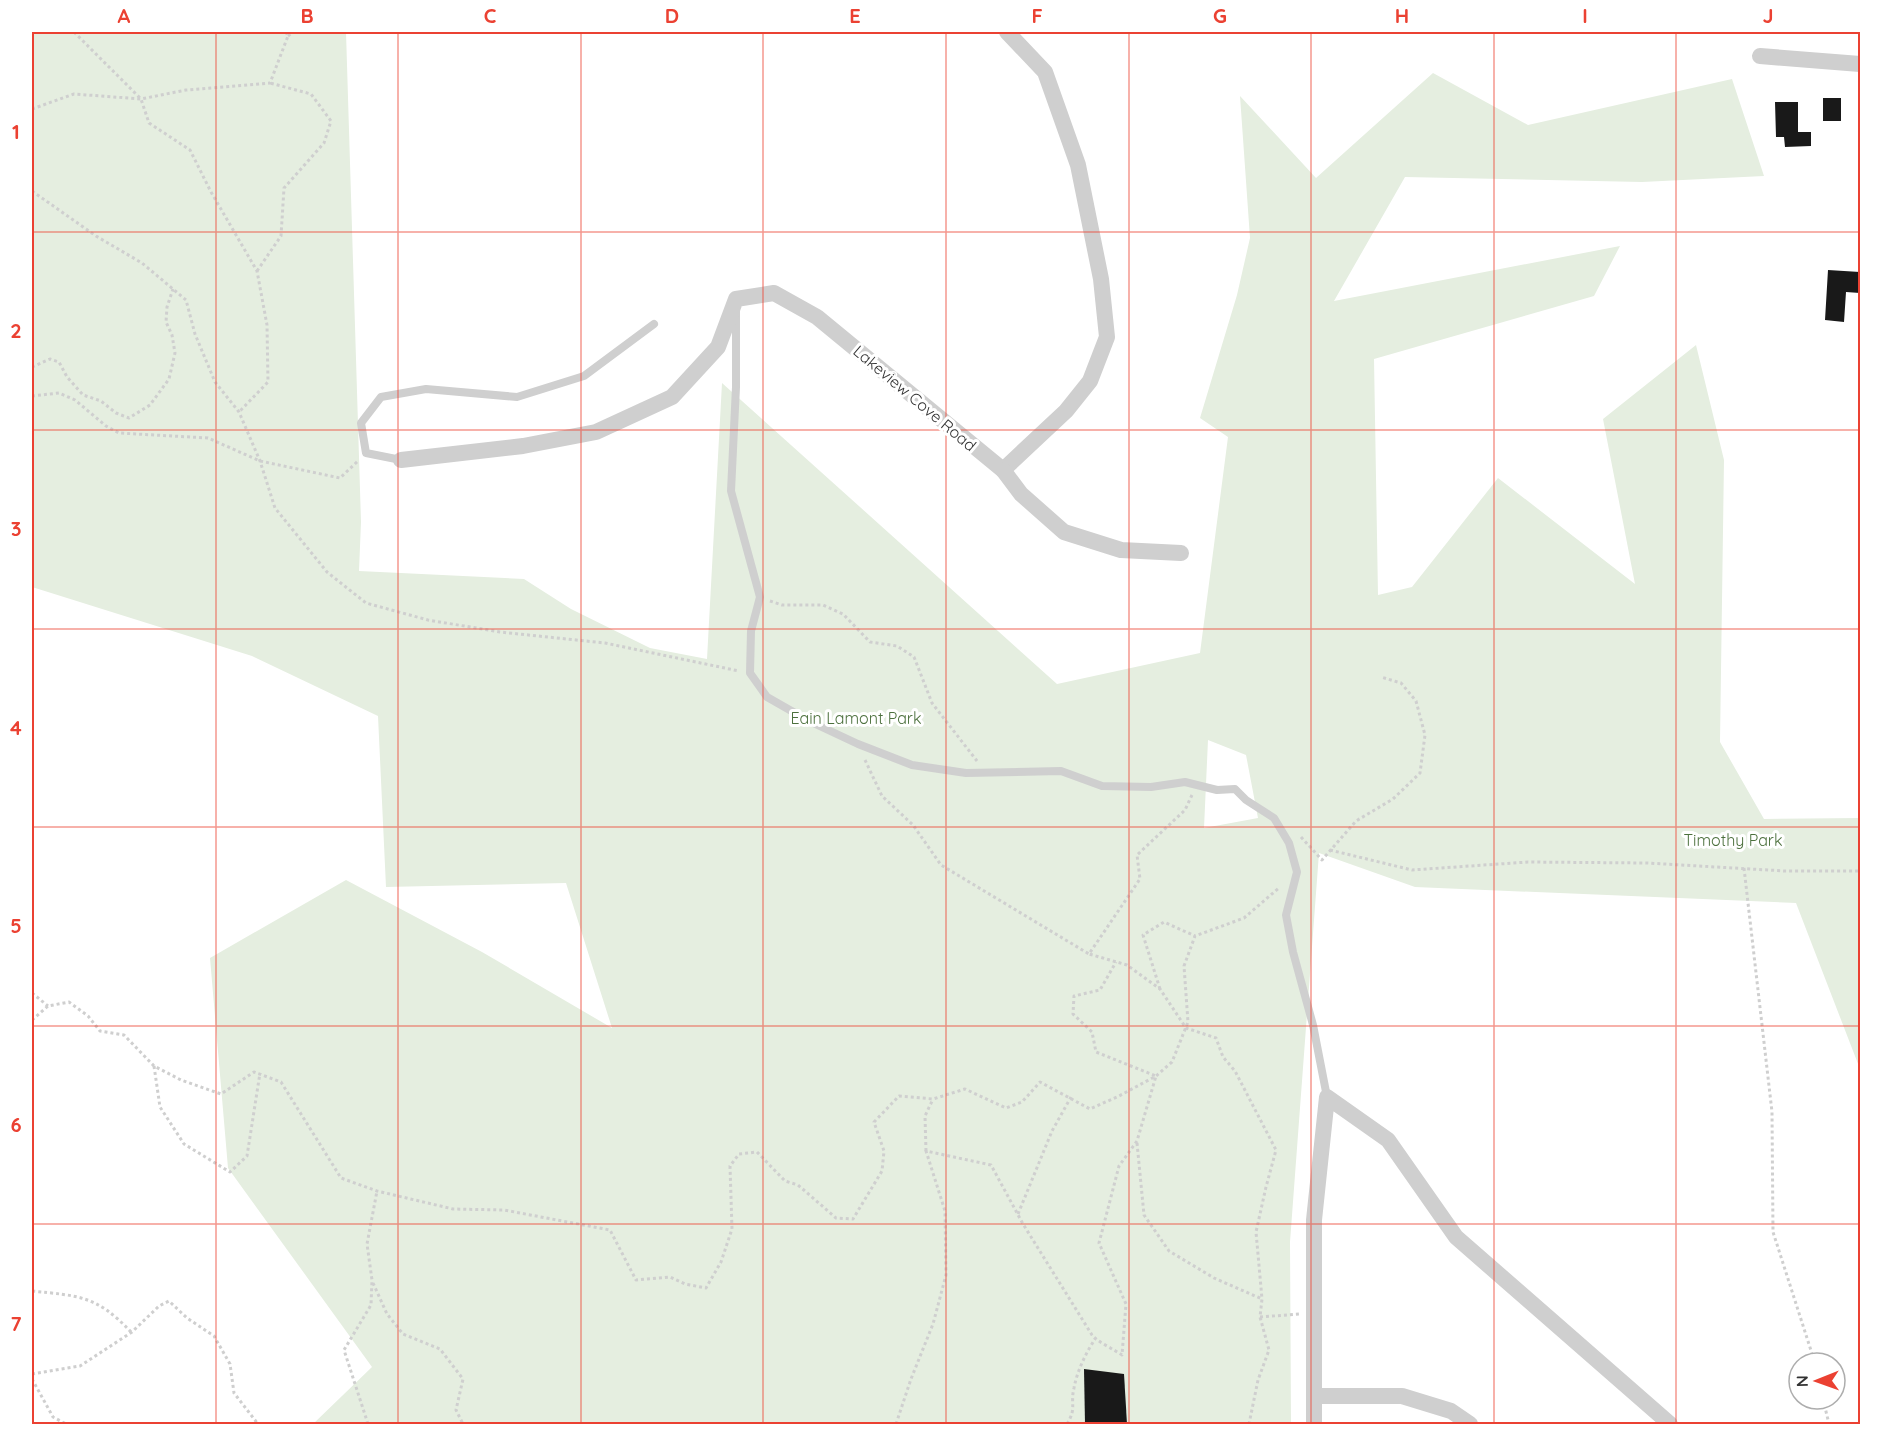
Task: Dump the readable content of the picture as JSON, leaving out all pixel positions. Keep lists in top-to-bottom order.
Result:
{
  "streets": {
    "street": ["Lakeview Cove Road"]
  },
  "parks": ["Eain Lamont Park", "Timothy Park"],
  "north": "left",
  "grid": {
    "columns": [
      "A",
      "B",
      "C",
      "D",
      "E",
      "F",
      "G",
      "H",
      "I",
      "J"
    ],
    "rows": [
      "1",
      "2",
      "3",
      "4",
      "5",
      "6",
      "7"
    ]
  }
}
